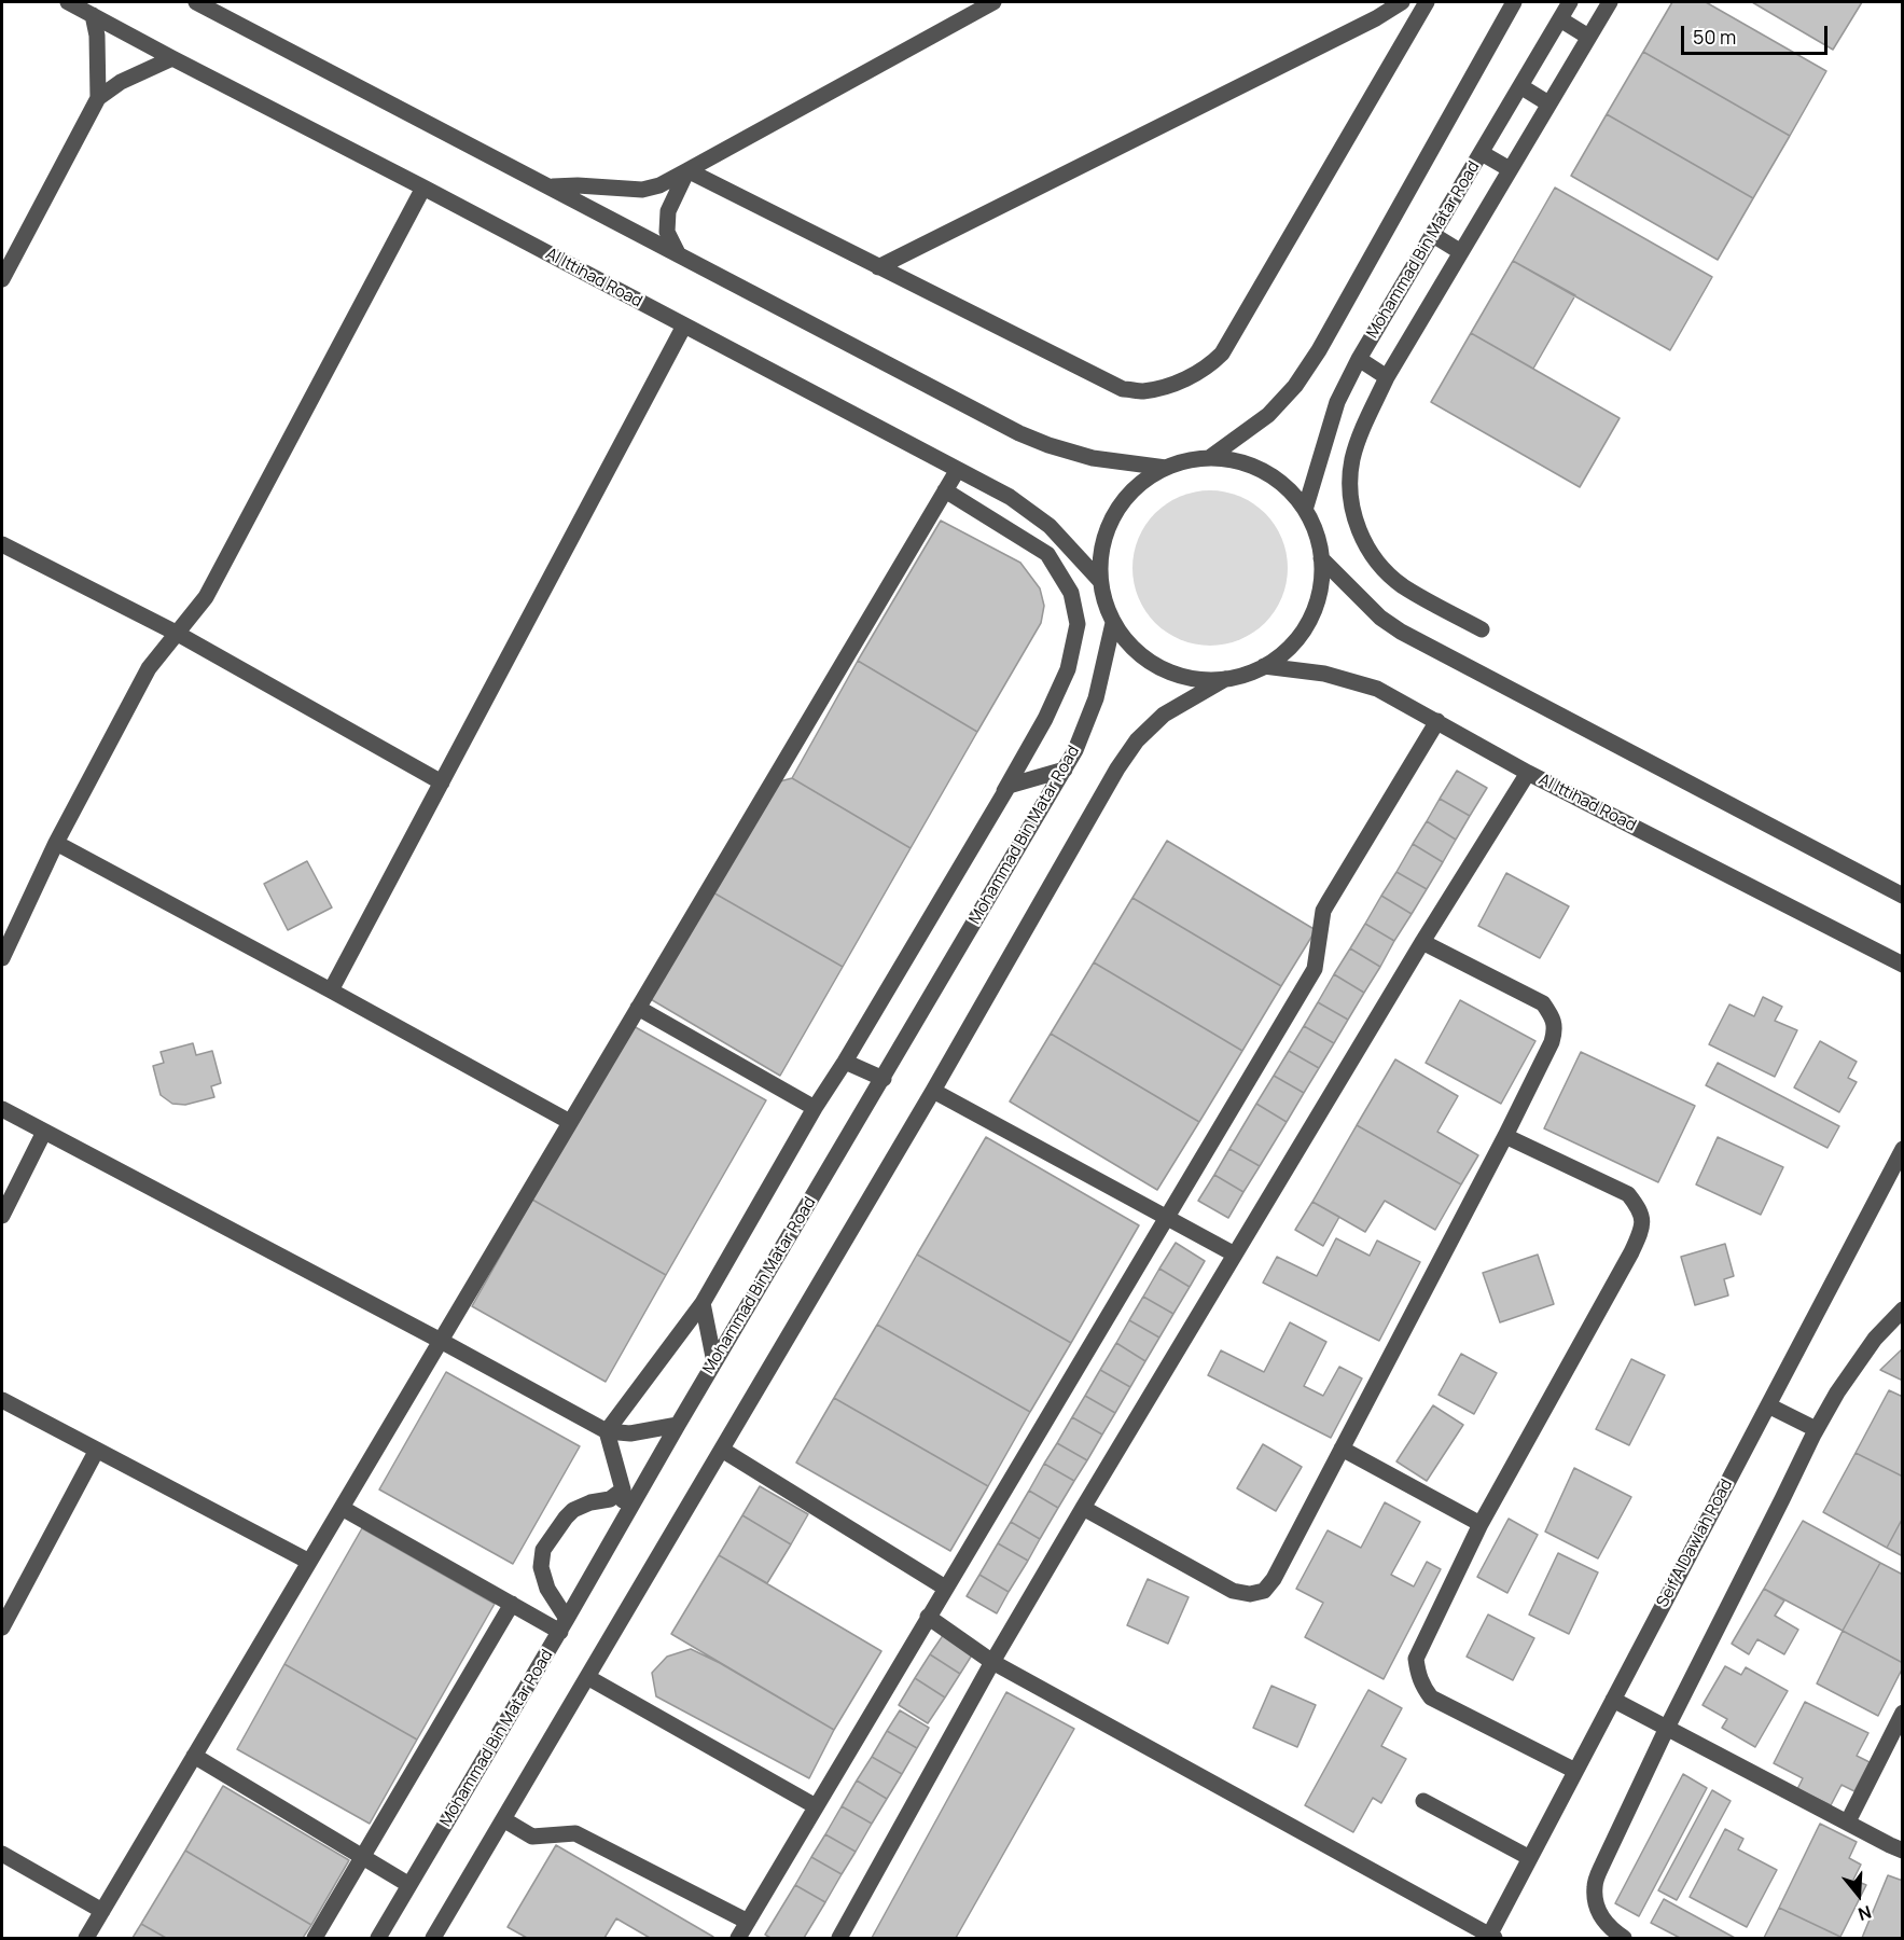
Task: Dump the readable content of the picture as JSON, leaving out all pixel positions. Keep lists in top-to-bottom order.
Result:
{
  "streets": {
    "street": ["Mohammad Bin Matar Road", "Al Ittihad Road", "Seif AlDawlah Road"]
  },
  "crossings": [
    ["Mohammad Bin Matar Road", "Al Ittihad Road"]
  ],
  "scale_bar": "50 m",
  "north": "bottom"
}
